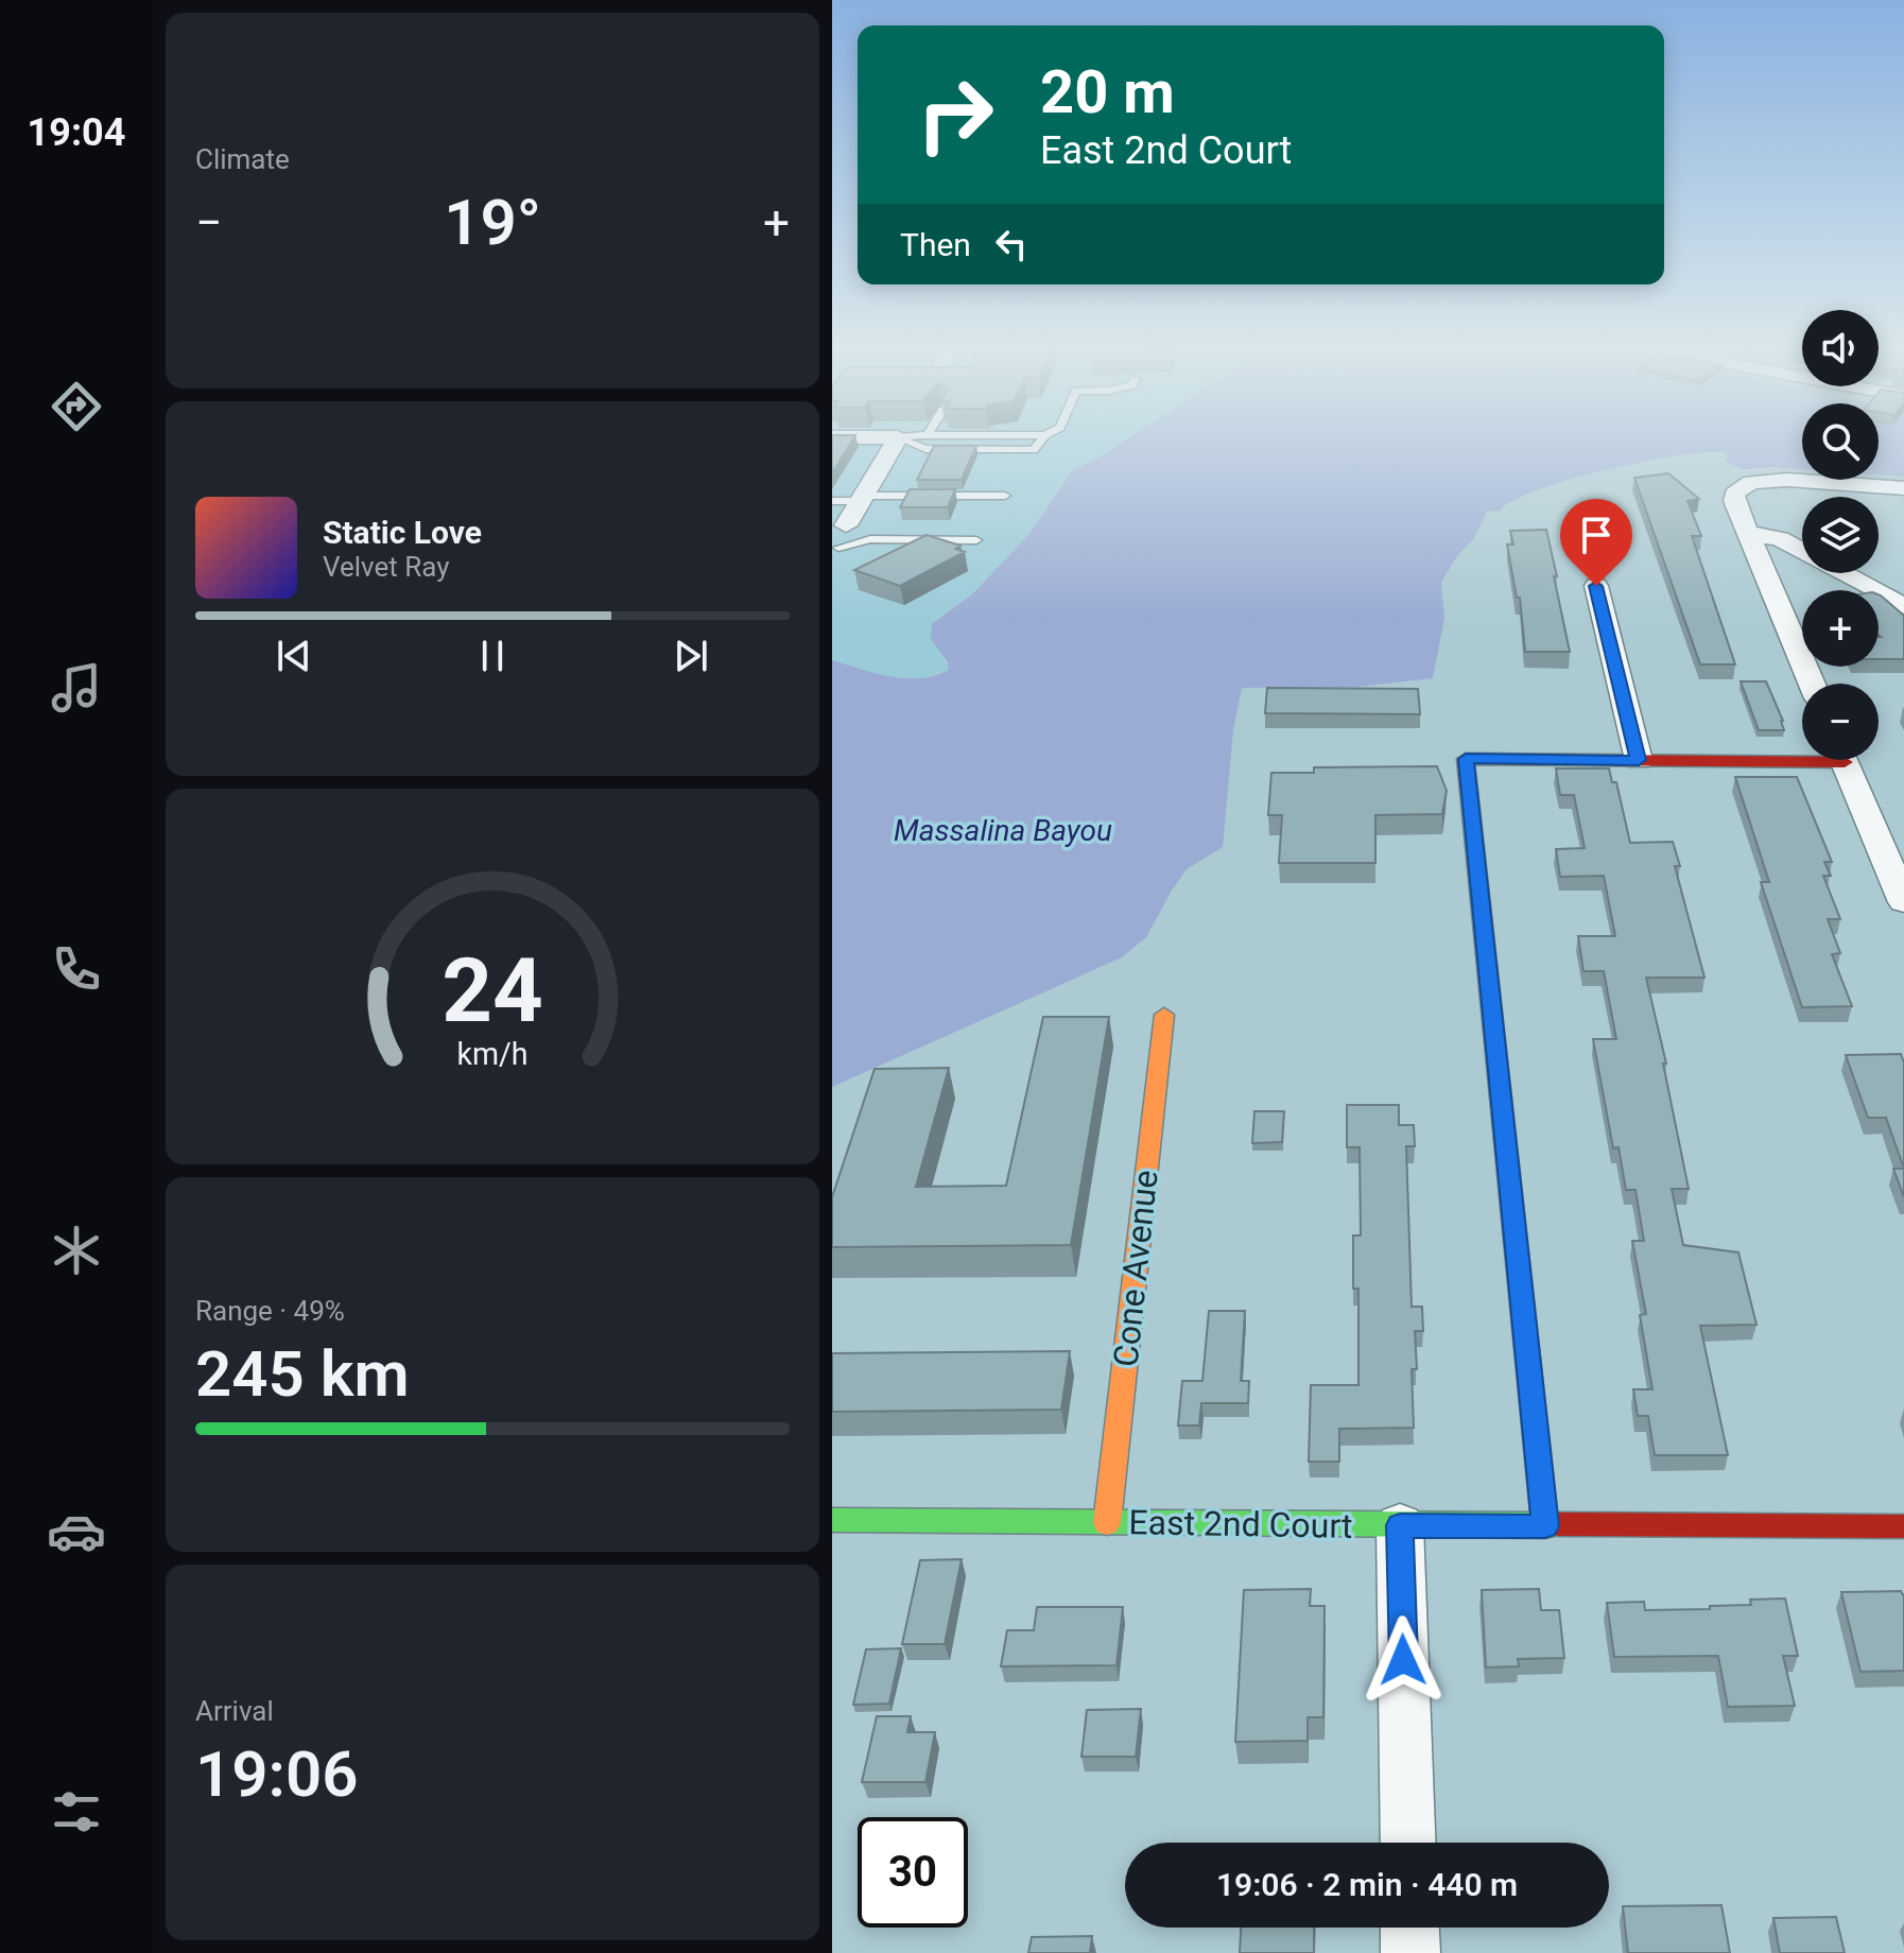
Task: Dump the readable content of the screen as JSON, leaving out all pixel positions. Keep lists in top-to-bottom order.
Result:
{
  "streets": {
    "street": ["Cone Avenue", "East 2nd Court"]
  },
  "crossings": [
    ["Cone Avenue", "East 2nd Court"]
  ],
  "water": ["Massalina Bayou"],
  "page": {
    "tabs": "19:04",
    "tile": [
      "Climate",
      ["Range · 49%", "245 km"],
      ["Arrival", "19:06"]
    ],
    "turn": ["20 m", "East 2nd Court"],
    "heat": ["−", "19°", "+"],
    "then": "Then",
    "map_buttons": ["+", "−"],
    "song": ["Static Love", "Velvet Ray"],
    "limit": "30",
    "trip": "19:06 · 2 min · 440 m",
    "gauge": ["24", "km/h"]
  }
}
